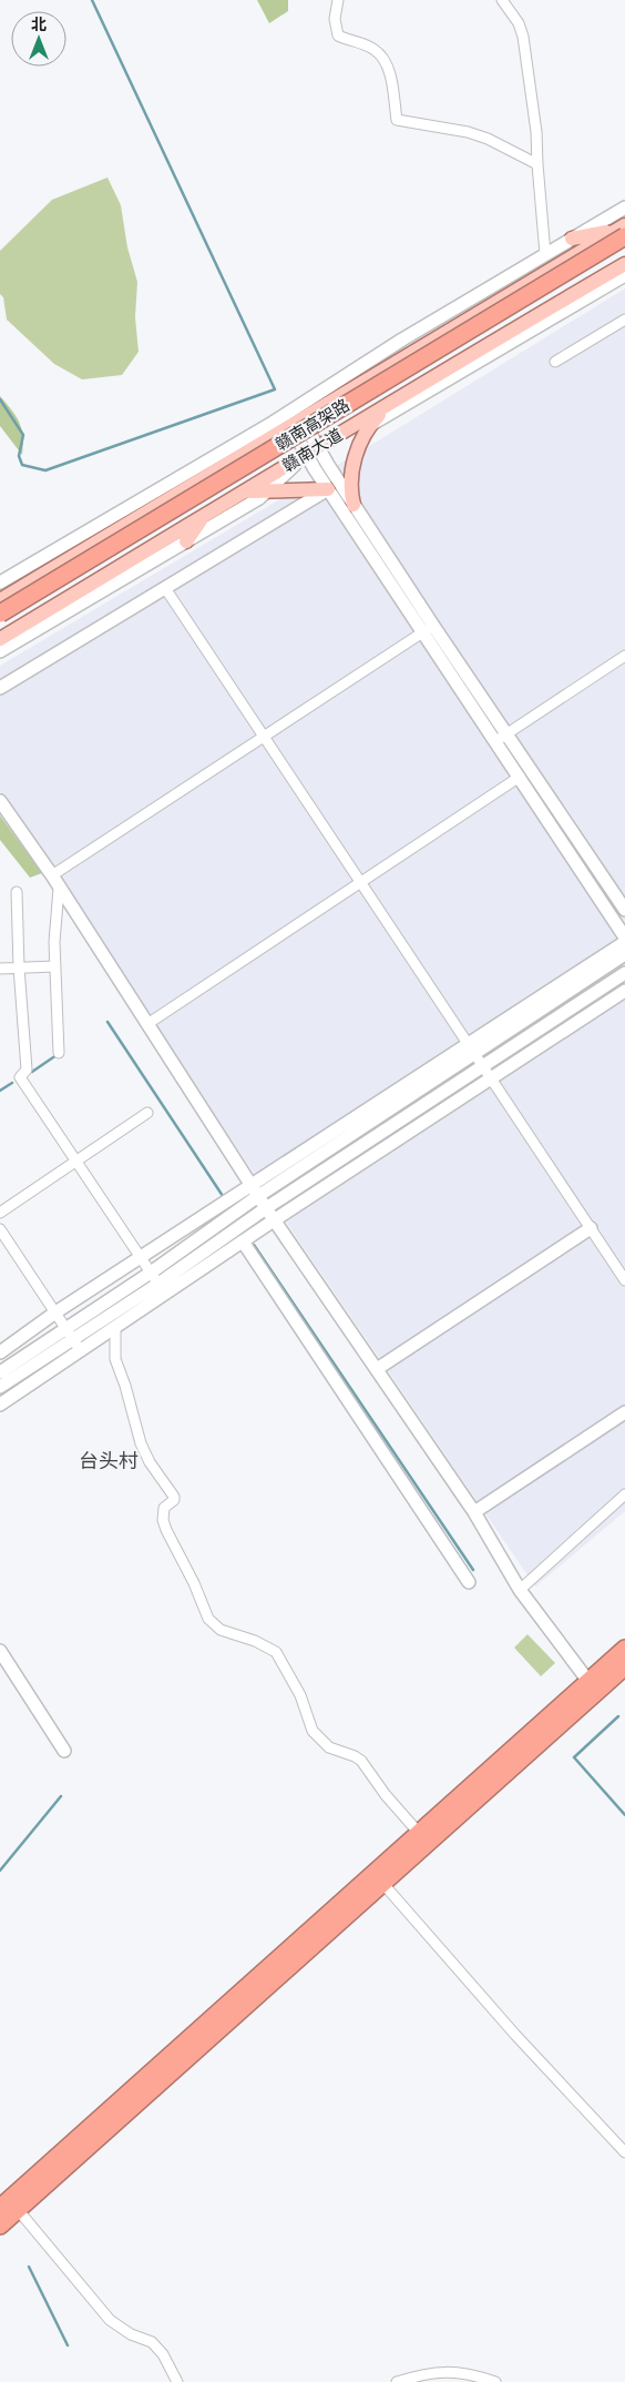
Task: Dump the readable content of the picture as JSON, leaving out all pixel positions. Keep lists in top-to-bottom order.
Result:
{
  "streets": {
    "highway": ["赣南高架路"],
    "main road": ["赣南大道"]
  },
  "crossings": [
    ["赣南高架路", "赣南大道"]
  ],
  "districts": ["台头村"],
  "north": "top"
}
